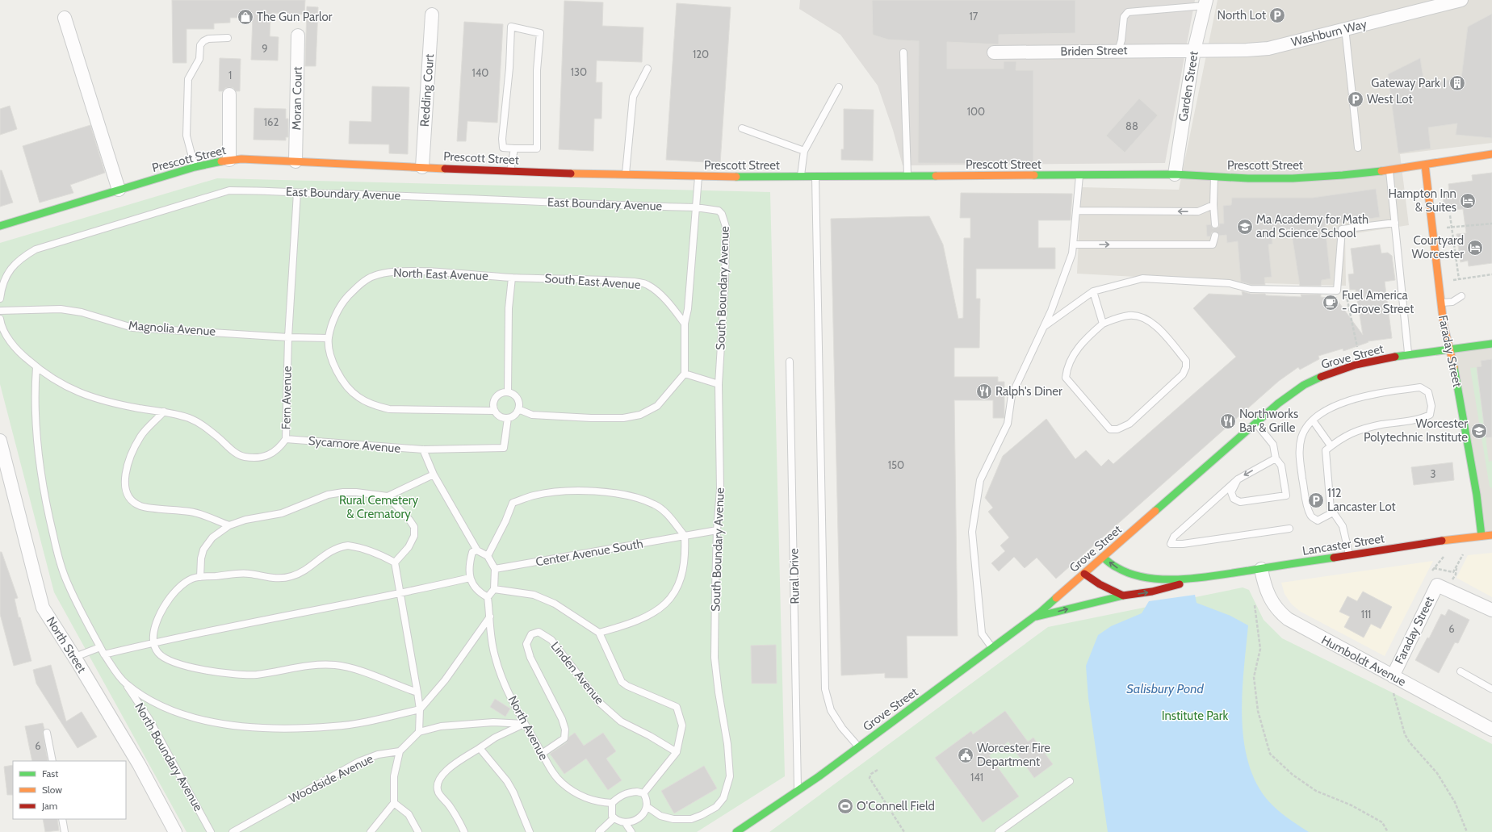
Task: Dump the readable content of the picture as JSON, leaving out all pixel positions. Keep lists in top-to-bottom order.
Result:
{
  "streets": {
    "street": [
      "Washburn Way",
      "Briden Street",
      "Garden Street",
      "Redding Court",
      "Moran Court",
      "Prescott Street",
      "Faraday Street",
      "Grove Street",
      "Lancaster Street",
      "North Street",
      "Humboldt Avenue"
    ],
    "lane": [
      "East Boundary Avenue",
      "North East Avenue",
      "South East Avenue",
      "South Boundary Avenue",
      "Magnolia Avenue",
      "Fern Avenue",
      "Sycamore Avenue",
      "Center Avenue South",
      "Rural Drive",
      "Linden Avenue",
      "North Avenue",
      "North Boundary Avenue",
      "Woodside Avenue"
    ]
  },
  "crossings": [
    ["Washburn Way", "Briden Street"],
    ["Washburn Way", "Garden Street"],
    ["Briden Street", "Garden Street"],
    ["Garden Street", "Prescott Street"],
    ["Redding Court", "Prescott Street"],
    ["Moran Court", "Prescott Street"],
    ["Prescott Street", "Faraday Street"],
    ["East Boundary Avenue", "South Boundary Avenue"],
    ["East Boundary Avenue", "Fern Avenue"],
    ["North East Avenue", "South East Avenue"],
    ["North East Avenue", "Magnolia Avenue"],
    ["South Boundary Avenue", "Center Avenue South"],
    ["South Boundary Avenue", "North Avenue"],
    ["Magnolia Avenue", "Fern Avenue"],
    ["Faraday Street", "Grove Street"],
    ["Faraday Street", "Lancaster Street"],
    ["Faraday Street", "Humboldt Avenue"],
    ["Grove Street", "Lancaster Street"],
    ["Grove Street", "Rural Drive"],
    ["Fern Avenue", "Sycamore Avenue"],
    ["Lancaster Street", "Humboldt Avenue"],
    ["Linden Avenue", "North Avenue"]
  ],
  "water": ["Salisbury Pond"],
  "parks": ["Rural Cemetery & Crematory", "Institute Park"],
  "places": {
    "parking": ["North Lot", "West Lot", "112 Lancaster Lot"],
    "shop": ["The Gun Parlor"],
    "building": ["Gateway Park I"],
    "hotel": ["Hampton Inn & Suites", "Courtyard Worcester"],
    "school or university": ["Ma Academy for Math and Science School", "Worcester Polytechnic Institute"],
    "cafe": ["Fuel America - Grove Street"],
    "restaurant": ["Ralph's Diner", "Northworks Bar & Grille"],
    "public building": ["Worcester Fire Department"],
    "sports": ["O'Connell Field"]
  },
  "house_numbers": [
    "17",
    "9",
    "120",
    "130",
    "140",
    "1",
    "100",
    "162",
    "88",
    "150",
    "3",
    "111",
    "6",
    "6",
    "141"
  ],
  "legend": ["Fast", "Slow", "Jam"]
}
